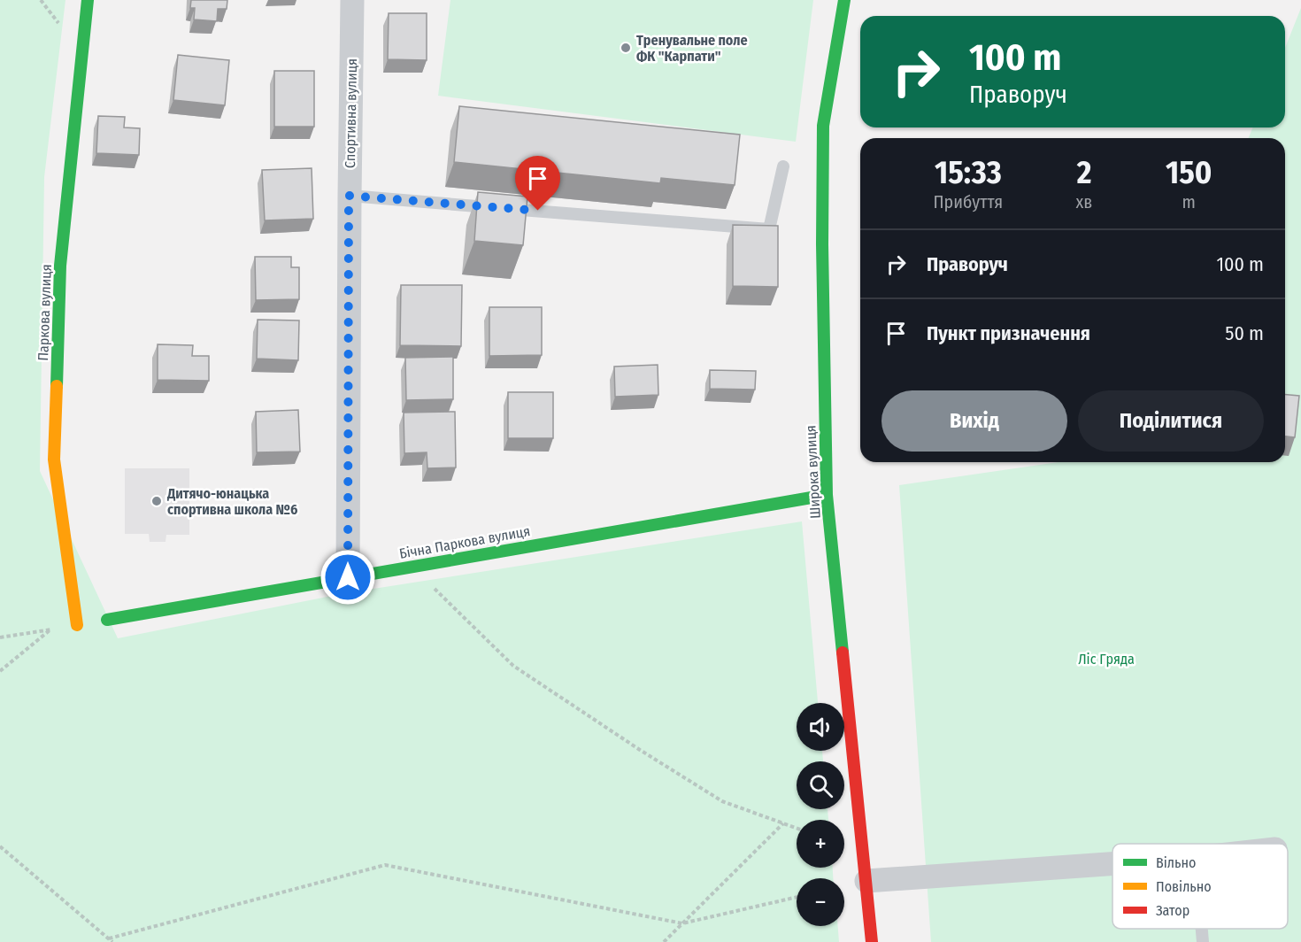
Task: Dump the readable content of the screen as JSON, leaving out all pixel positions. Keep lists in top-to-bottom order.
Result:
{
  "streets": {
    "street": [
      "Спортивна вулиця",
      "Паркова вулиця",
      "Широка вулиця",
      "Бічна Паркова вулиця"
    ]
  },
  "crossings": [
    ["Спортивна вулиця", "Бічна Паркова вулиця"],
    ["Широка вулиця", "Бічна Паркова вулиця"]
  ],
  "parks": ["Ліс Гряда"],
  "places": ["Тренувальне поле ФК \"Карпати\"", "Дитячо-юнацька спортивна школа №6"],
  "legend": ["Вільно", "Повільно", "Затор"],
  "page": {
    "turn": ["100 m", "Праворуч"],
    "eta": [
      "15:33",
      "Прибуття",
      "2",
      "хв",
      "150",
      "m"
    ],
    "list": [
      {
        "name": "Праворуч",
        "value": "100 m"
      },
      {
        "name": "Пункт призначення",
        "value": "50 m"
      }
    ],
    "buttons": ["Вихід", "Поділитися"],
    "map_buttons": ["+", "−"]
  }
}
